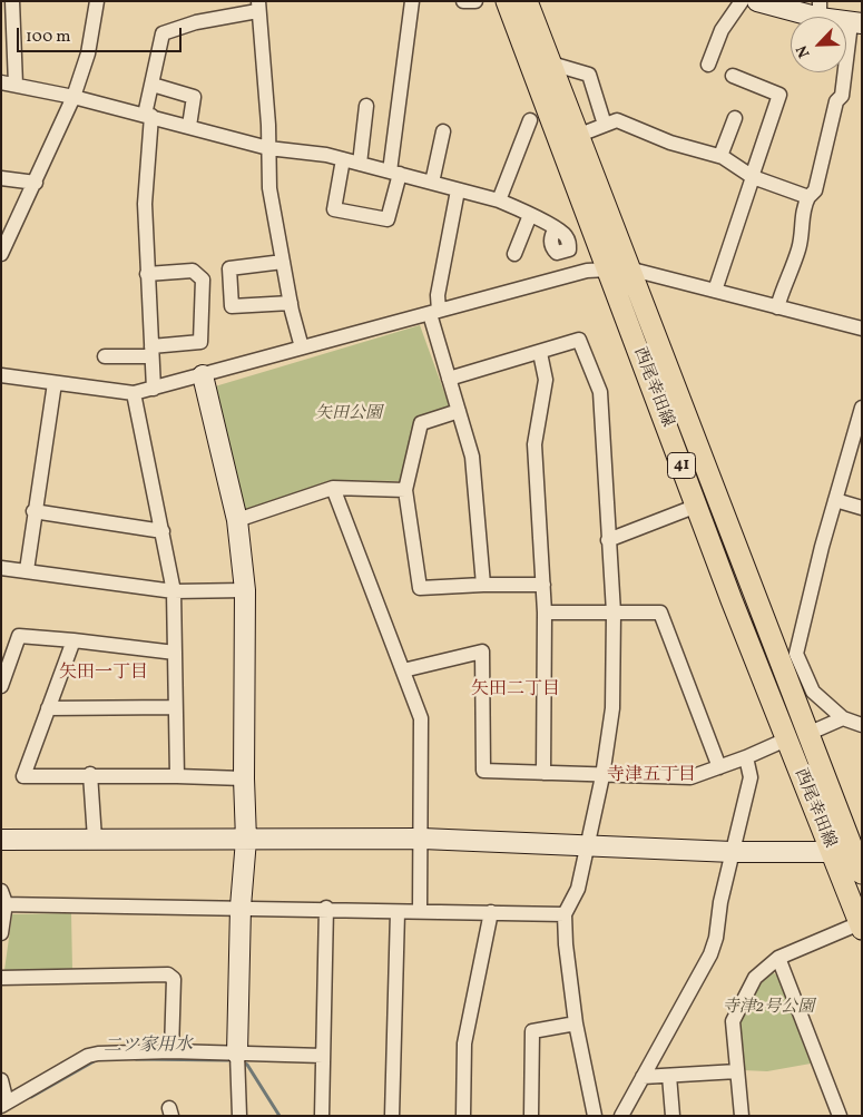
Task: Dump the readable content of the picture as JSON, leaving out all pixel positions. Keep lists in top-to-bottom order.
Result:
{
  "streets": {
    "main road": ["西尾幸田線", "41"]
  },
  "districts": ["矢田一丁目", "矢田二丁目", "寺津五丁目"],
  "water": ["二ツ家用水"],
  "parks": ["矢田公園", "寺津2号公園"],
  "scale_bar": "100 m",
  "north": "bottom left"
}
